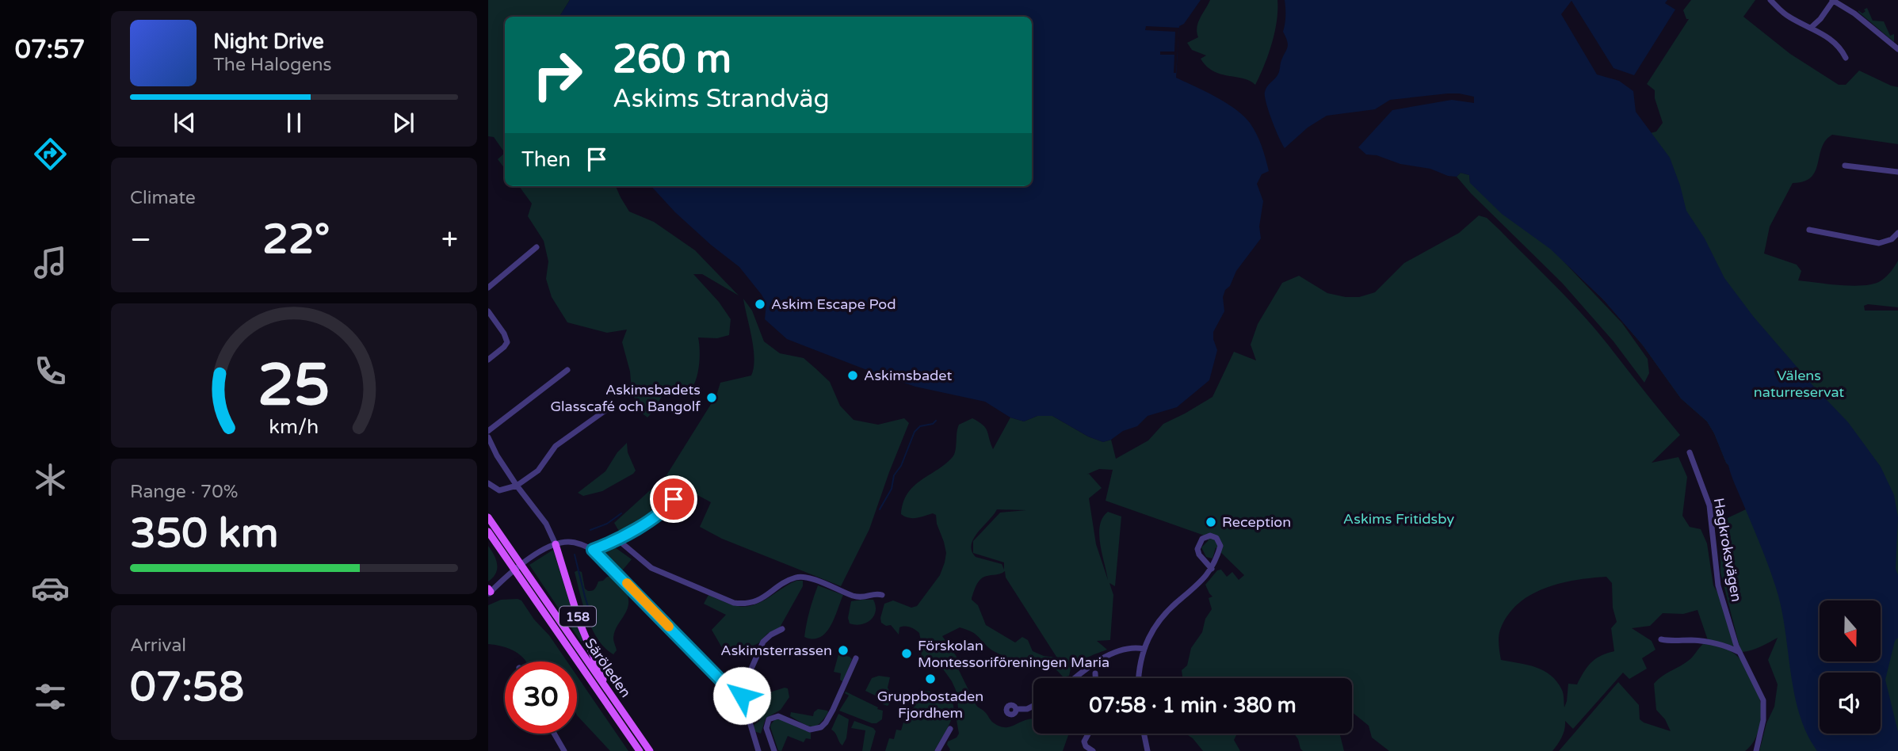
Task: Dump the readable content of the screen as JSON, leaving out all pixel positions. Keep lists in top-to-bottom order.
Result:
{
  "streets": {
    "main road": ["158", "Säröleden"],
    "street": ["Hagkroksvägen"]
  },
  "crossings": [
    ["158", "Säröleden"]
  ],
  "parks": ["Välens naturreservat", "Askims Fritidsby"],
  "places": [
    "Askim Escape Pod",
    "Askimsbadet",
    "Askimsbadets Glasscafé och Bangolf",
    "Reception",
    "Askimsterrassen",
    "Förskolan Montessoriföreningen Maria",
    "Gruppbostaden Fjordhem"
  ],
  "north": "bottom",
  "page": {
    "tabs": "07:57",
    "turn": ["260 m", "Askims Strandväg"],
    "song": ["Night Drive", "The Halogens"],
    "then": "Then",
    "tile": [
      "Climate",
      ["Range · 70%", "350 km"],
      ["Arrival", "07:58"]
    ],
    "heat": ["−", "22°", "+"],
    "limit": "30",
    "trip": "07:58 · 1 min · 380 m",
    "gauge": ["25", "km/h"]
  }
}
